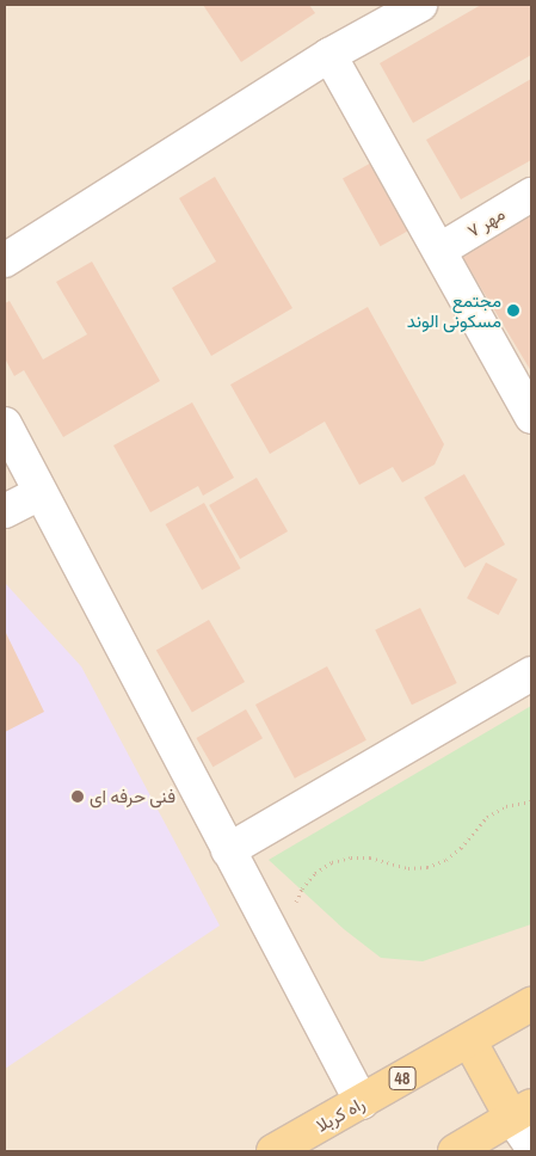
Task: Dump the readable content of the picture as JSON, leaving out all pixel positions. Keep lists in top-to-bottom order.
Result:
{
  "streets": {
    "main road": ["48", "راه کربلا"],
    "street": ["مهر ۷"]
  },
  "places": ["مجتمع مسکونی الوند", "فنی حرفه ای"]
}
